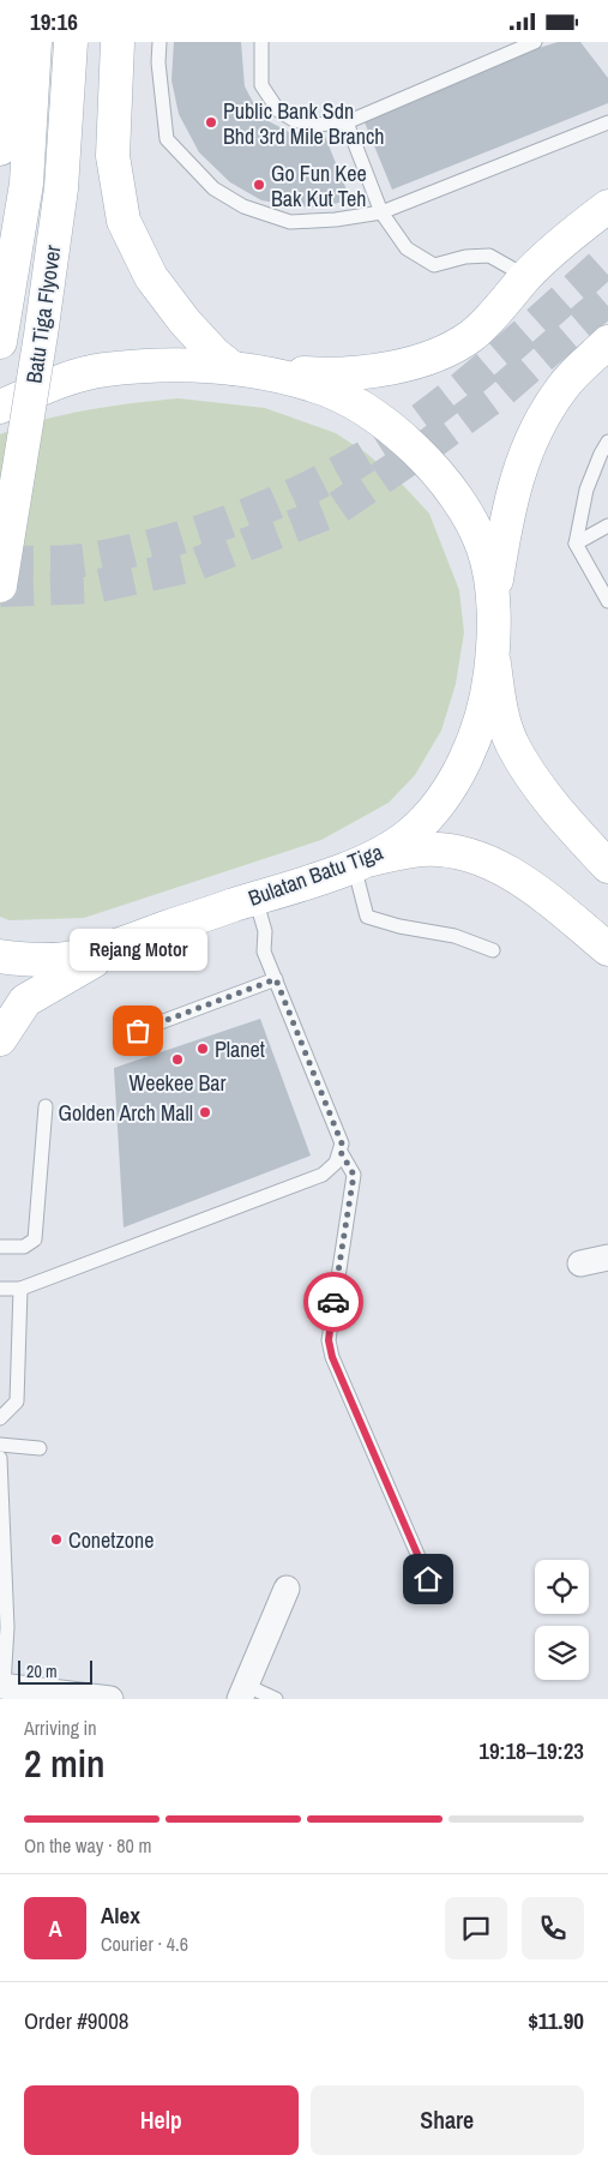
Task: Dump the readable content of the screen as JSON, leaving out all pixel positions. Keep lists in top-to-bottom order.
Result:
{
  "streets": {
    "main road": ["Batu Tiga Flyover", "Bulatan Batu Tiga"]
  },
  "places": [
    "Public Bank Sdn Bhd 3rd Mile Branch",
    "Go Fun Kee Bak Kut Teh",
    "Rejang Motor",
    "Planet",
    "Weekee Bar",
    "Golden Arch Mall",
    "Conetzone"
  ],
  "scale_bar": "20 m",
  "page": {
    "status": "19:16",
    "bubble": "Rejang Motor",
    "scale": "20 m",
    "heading": ["2 min", "Arriving in", "19:18–19:23"],
    "panel": [
      "Alex",
      "Courier · 4.6",
      "Order #9008",
      "$11.90"
    ],
    "bar": "On the way · 80 m",
    "round": "A",
    "buttons": ["Help", "Share"]
  }
}
